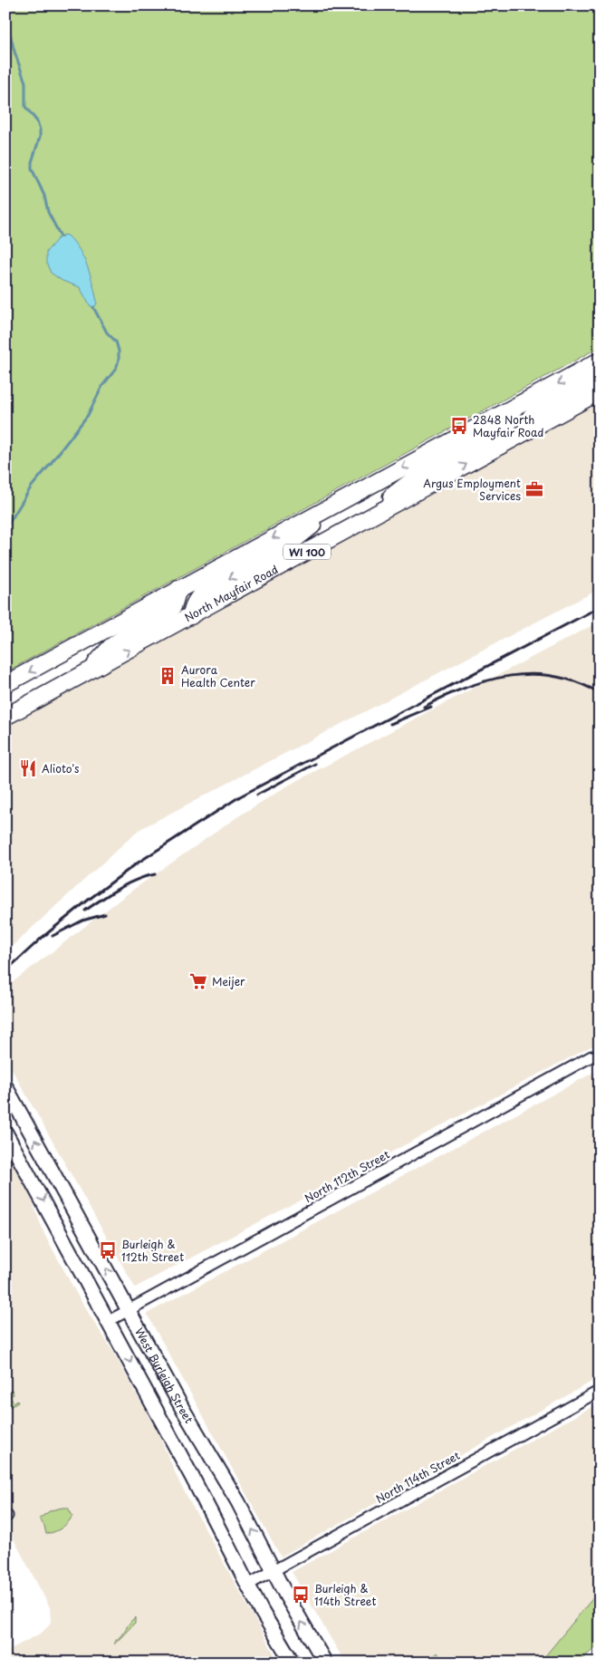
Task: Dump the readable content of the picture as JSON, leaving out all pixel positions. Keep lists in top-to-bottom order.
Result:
{
  "streets": {
    "main road": ["WI 100", "North Mayfair Road", "West Burleigh Street"],
    "street": ["North 112th Street", "North 114th Street"]
  },
  "crossings": [
    ["North 112th Street", "West Burleigh Street"],
    ["West Burleigh Street", "North 114th Street"]
  ],
  "places": {
    "bus stop": ["2848 North Mayfair Road", "Burleigh & 112th Street", "Burleigh & 114th Street"],
    "office": ["Argus Employment Services"],
    "building": ["Aurora Health Center"],
    "restaurant": ["Alioto's"],
    "supermarket": ["Meijer"]
  }
}
